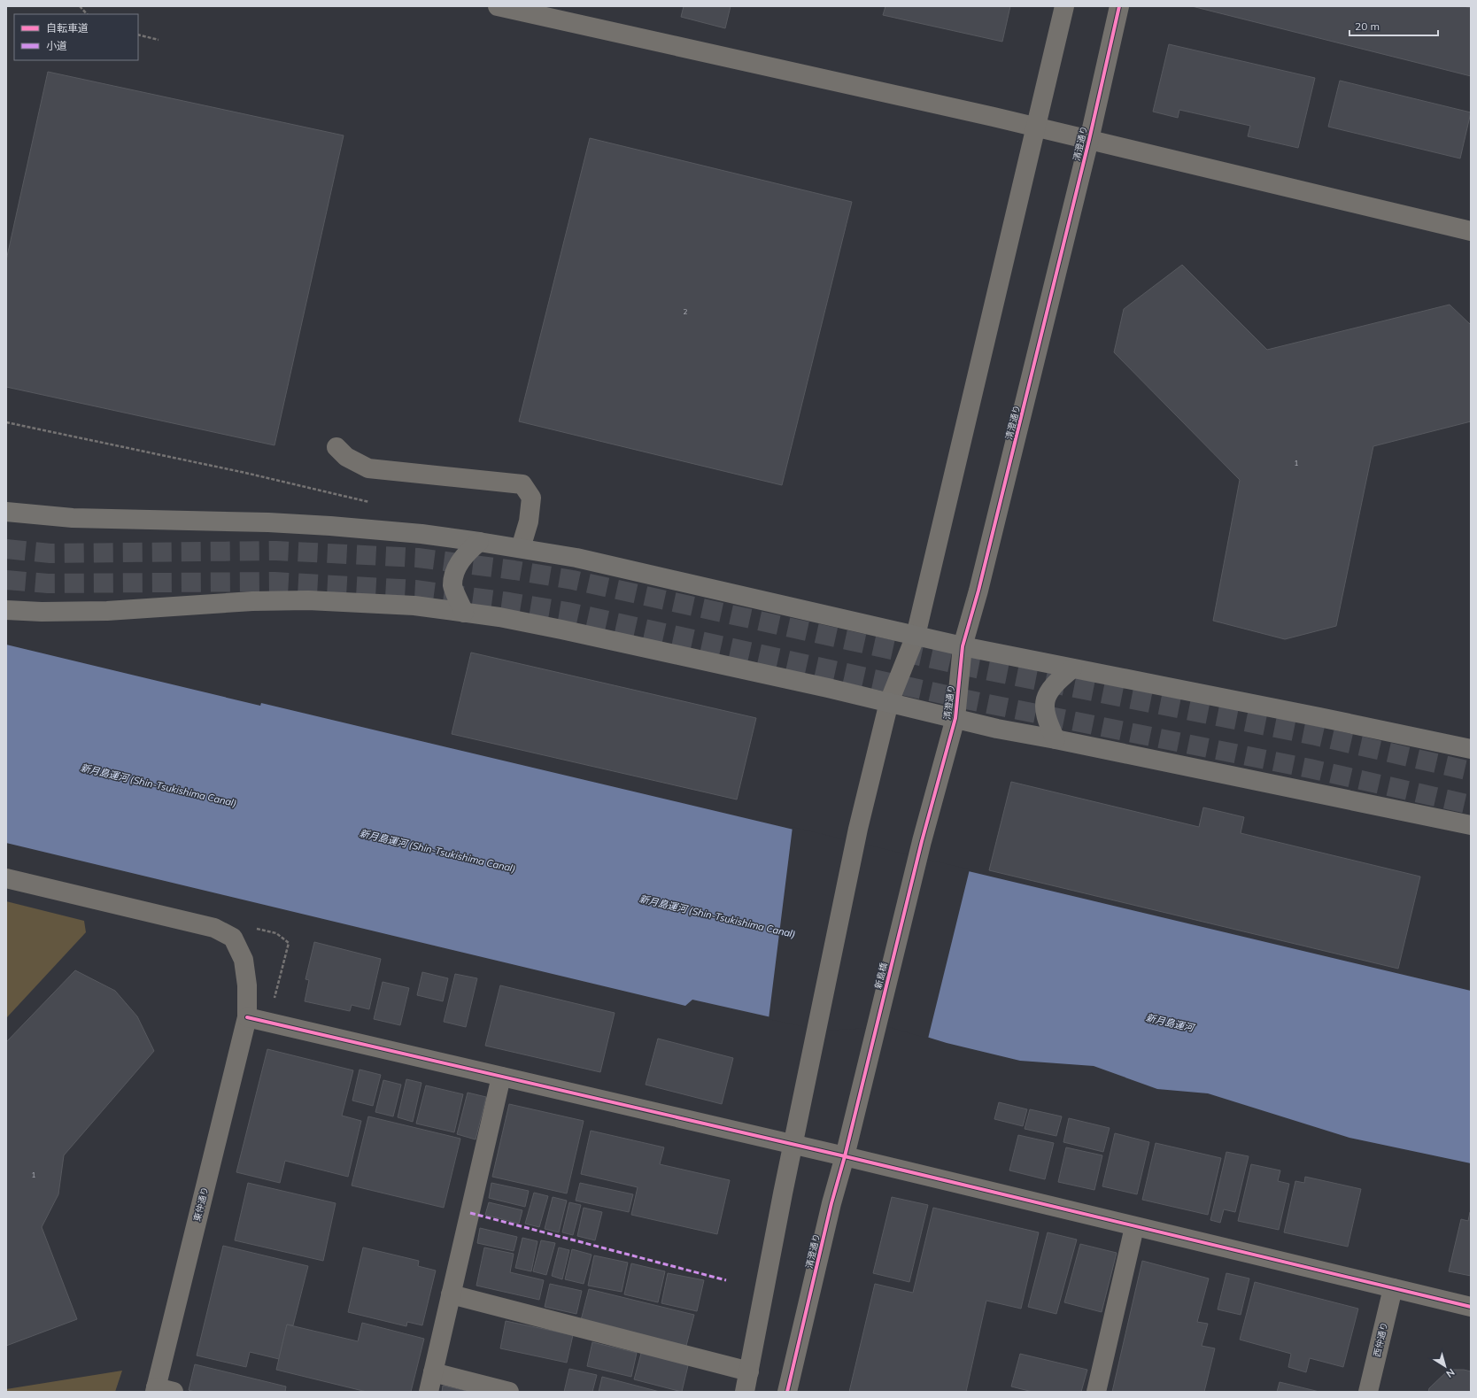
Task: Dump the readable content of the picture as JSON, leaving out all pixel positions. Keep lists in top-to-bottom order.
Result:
{
  "streets": {
    "street": [
      "清澄通り",
      "新島橋",
      "東仲通り",
      "西仲通り"
    ]
  },
  "crossings": [
    ["清澄通り", "新島橋"]
  ],
  "water": ["新月島運河 (Shin-Tsukishima Canal)", "新月島運河"],
  "house_numbers": ["2", "1", "1"],
  "legend": ["自転車道", "小道"],
  "scale_bar": "20 m",
  "north": "bottom right"
}
